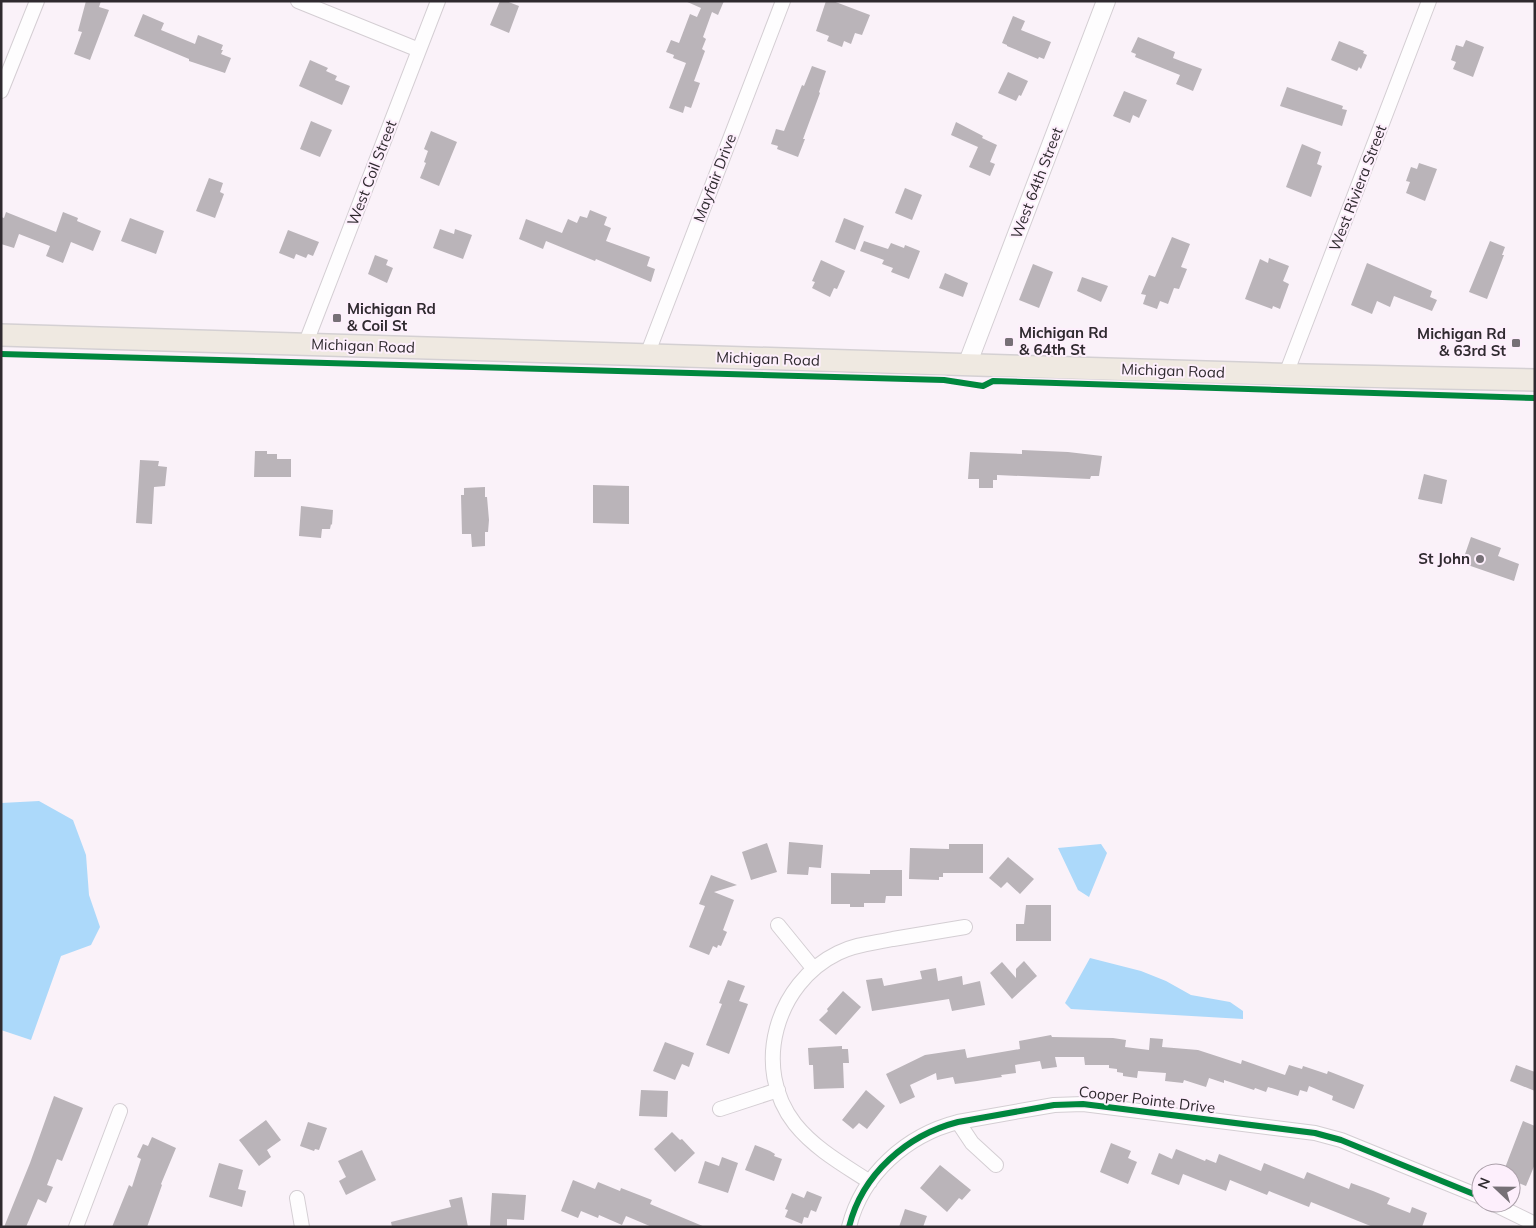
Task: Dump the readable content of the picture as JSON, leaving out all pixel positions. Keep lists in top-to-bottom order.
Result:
{
  "streets": {
    "main road": ["Michigan Road"],
    "street": [
      "West Coil Street",
      "Mayfair Drive",
      "West 64th Street",
      "West Riviera Street",
      "Cooper Pointe Drive"
    ]
  },
  "crossings": [
    ["West Coil Street", "Michigan Road"],
    ["Mayfair Drive", "Michigan Road"],
    ["West 64th Street", "Michigan Road"],
    ["West Riviera Street", "Michigan Road"]
  ],
  "places": {
    "transit": ["Michigan Rd & Coil St", "Michigan Rd & 64th St", "Michigan Rd & 63rd St"],
    "other": ["St John"]
  },
  "north": "left"
}
